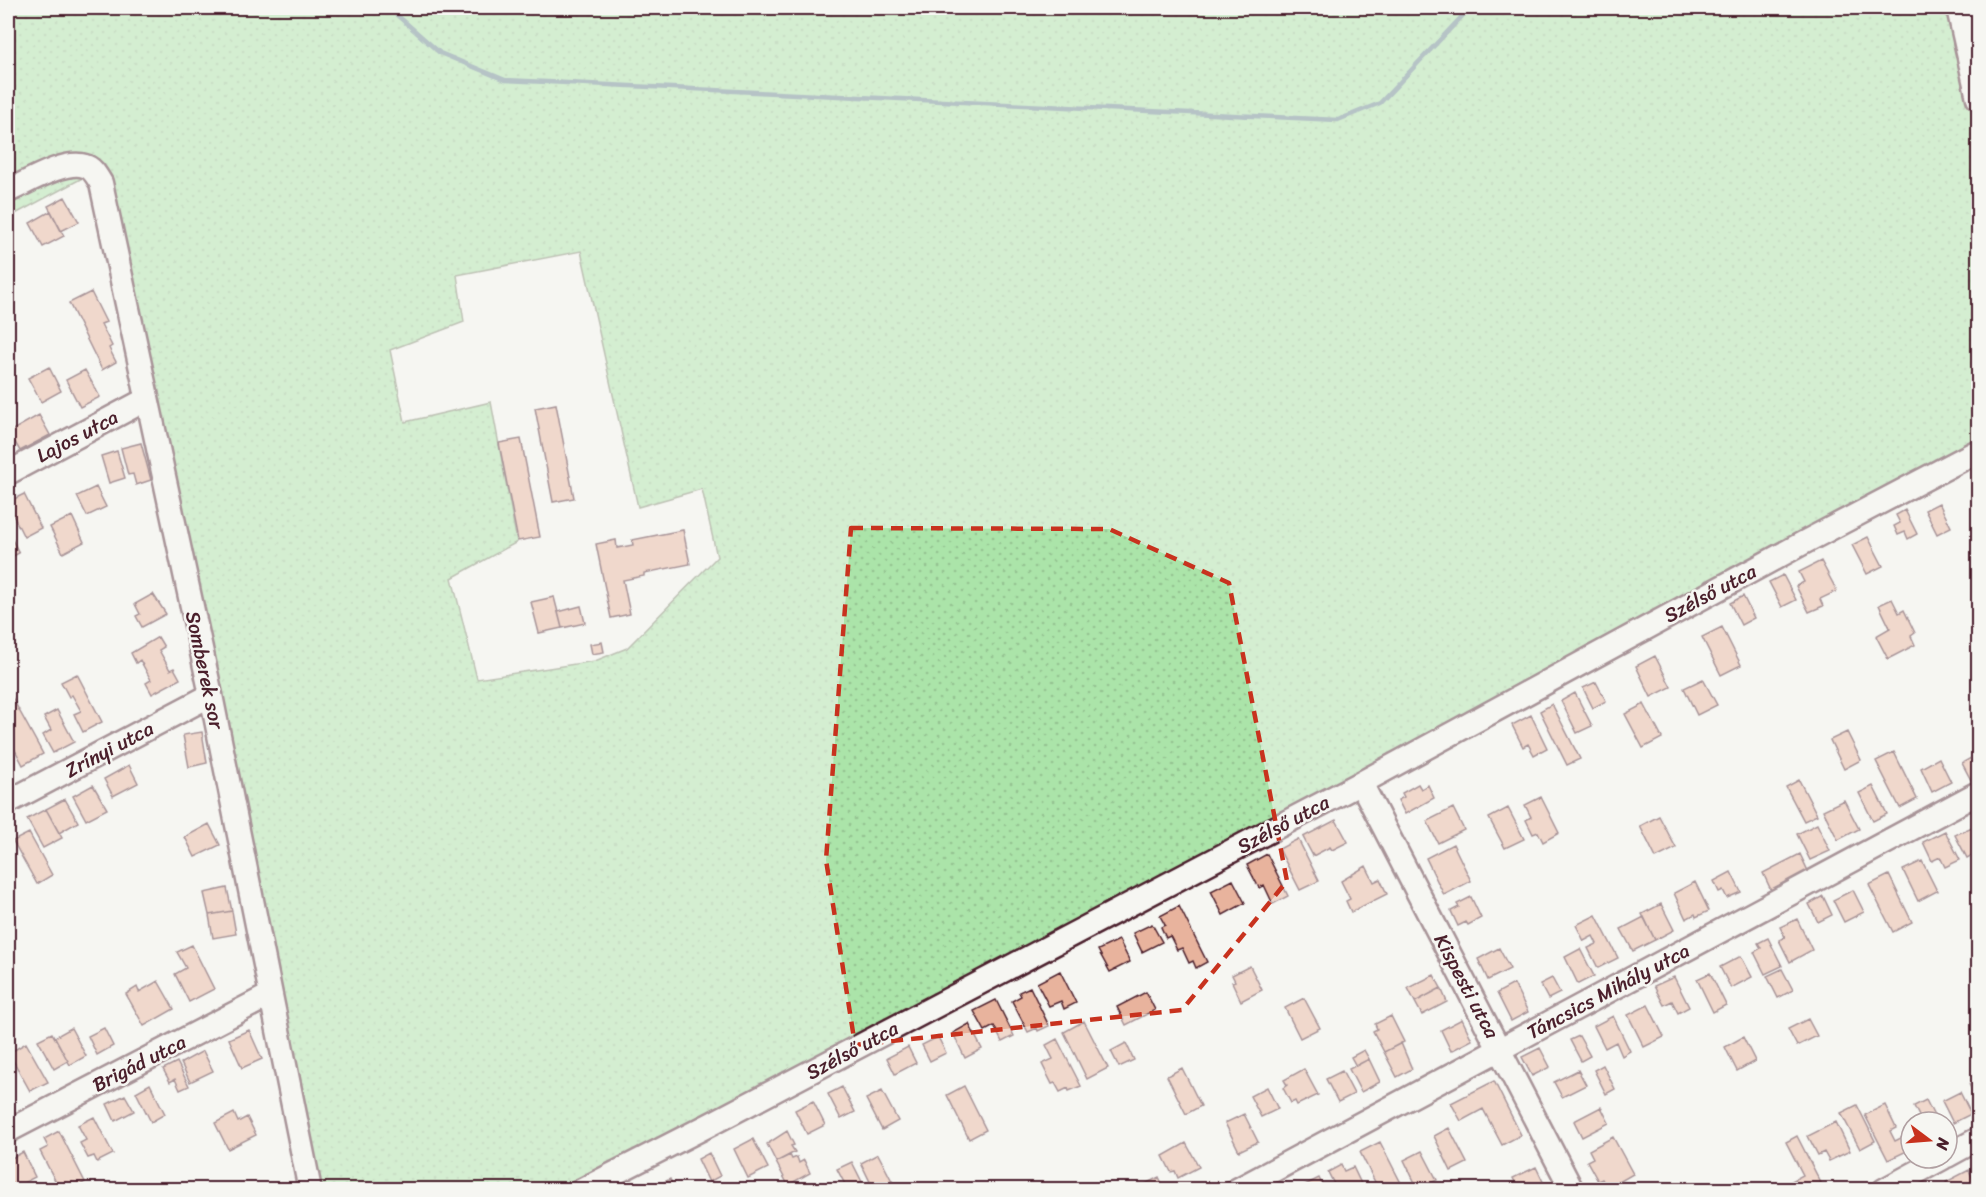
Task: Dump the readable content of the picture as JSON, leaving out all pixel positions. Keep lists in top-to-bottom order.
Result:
{
  "streets": {
    "street": [
      "Lajos utca",
      "Szélső utca",
      "Somberek sor",
      "Zrínyi utca",
      "Kispesti utca",
      "Táncsics Mihály utca",
      "Brigád utca"
    ]
  },
  "crossings": [
    ["Lajos utca", "Somberek sor"],
    ["Szélső utca", "Kispesti utca"],
    ["Somberek sor", "Zrínyi utca"],
    ["Somberek sor", "Brigád utca"],
    ["Kispesti utca", "Táncsics Mihály utca"]
  ],
  "north": "right"
}
